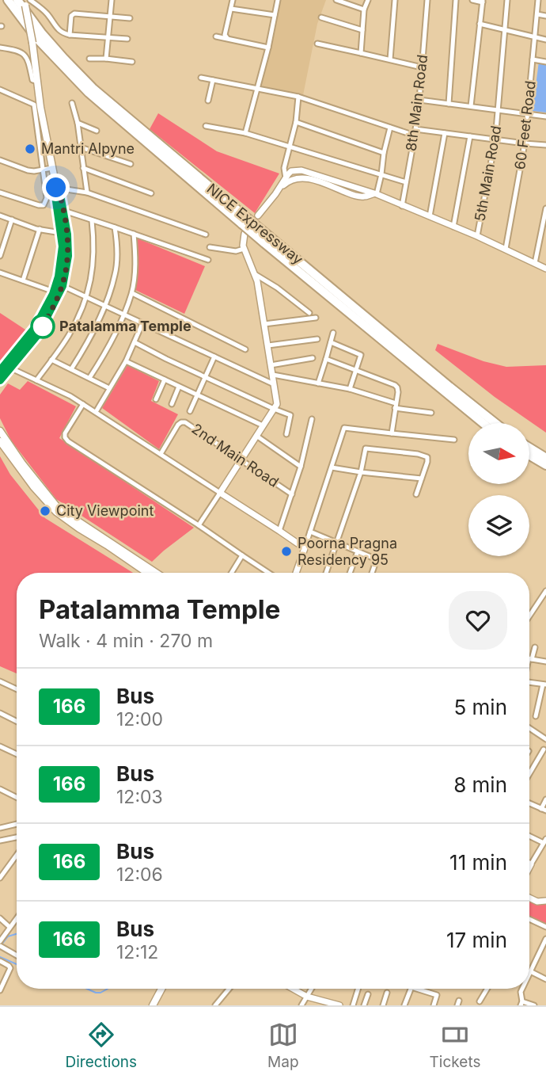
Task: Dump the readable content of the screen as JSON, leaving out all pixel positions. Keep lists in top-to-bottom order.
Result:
{
  "streets": {
    "highway": ["NICE Expressway"],
    "street": [
      "8th Main Road",
      "60 Feet Road",
      "5th Main Road",
      "2nd Main Road"
    ]
  },
  "places": [
    "Mantri Alpyne",
    "Patalamma Temple",
    "City Viewpoint",
    "Poorna Pragna Residency 95"
  ],
  "lines": ["bus line 166"],
  "north": "right",
  "page": {
    "heading": ["Patalamma Temple", "Walk · 4 min · 270 m"],
    "list": [
      {
        "mark": "166",
        "name": "Bus",
        "note": "12:00",
        "value": "5 min"
      },
      {
        "mark": "166",
        "name": "Bus",
        "note": "12:03",
        "value": "8 min"
      },
      {
        "mark": "166",
        "name": "Bus",
        "note": "12:06",
        "value": "11 min"
      },
      {
        "mark": "166",
        "name": "Bus",
        "note": "12:12",
        "value": "17 min"
      }
    ],
    "tabs": ["Directions", "Map", "Tickets"]
  }
}
